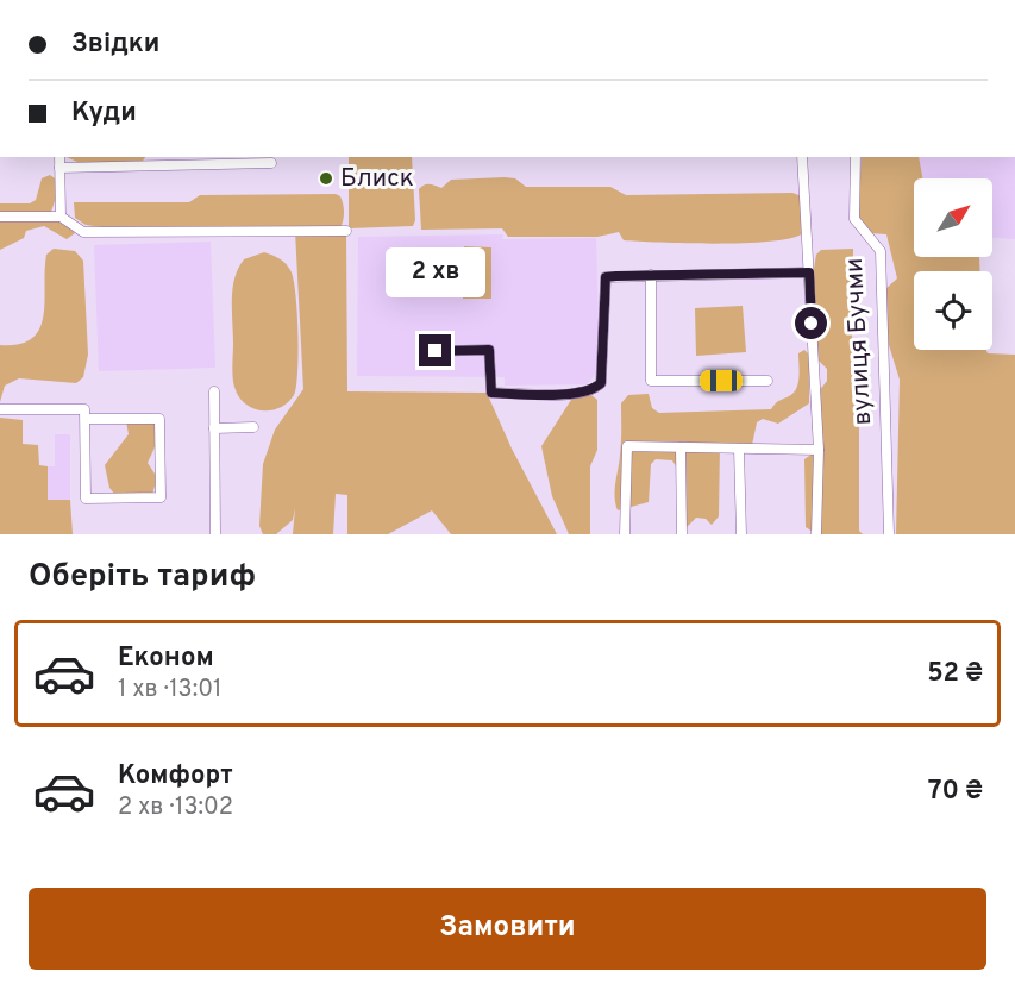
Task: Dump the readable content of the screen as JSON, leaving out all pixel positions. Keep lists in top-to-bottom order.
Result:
{
  "streets": {
    "street": ["вулиця Бучми"]
  },
  "places": ["Блиск"],
  "north": "top right",
  "page": {
    "banner": ["Звідки", "Куди"],
    "bubble": "2 хв",
    "heading": "Оберіть тариф",
    "list": [
      {
        "name": "Економ",
        "note": "1 хв · 13:01",
        "value": "52 ₴"
      },
      {
        "name": "Комфорт",
        "note": "2 хв · 13:02",
        "value": "70 ₴"
      }
    ],
    "buttons": "Замовити"
  }
}
